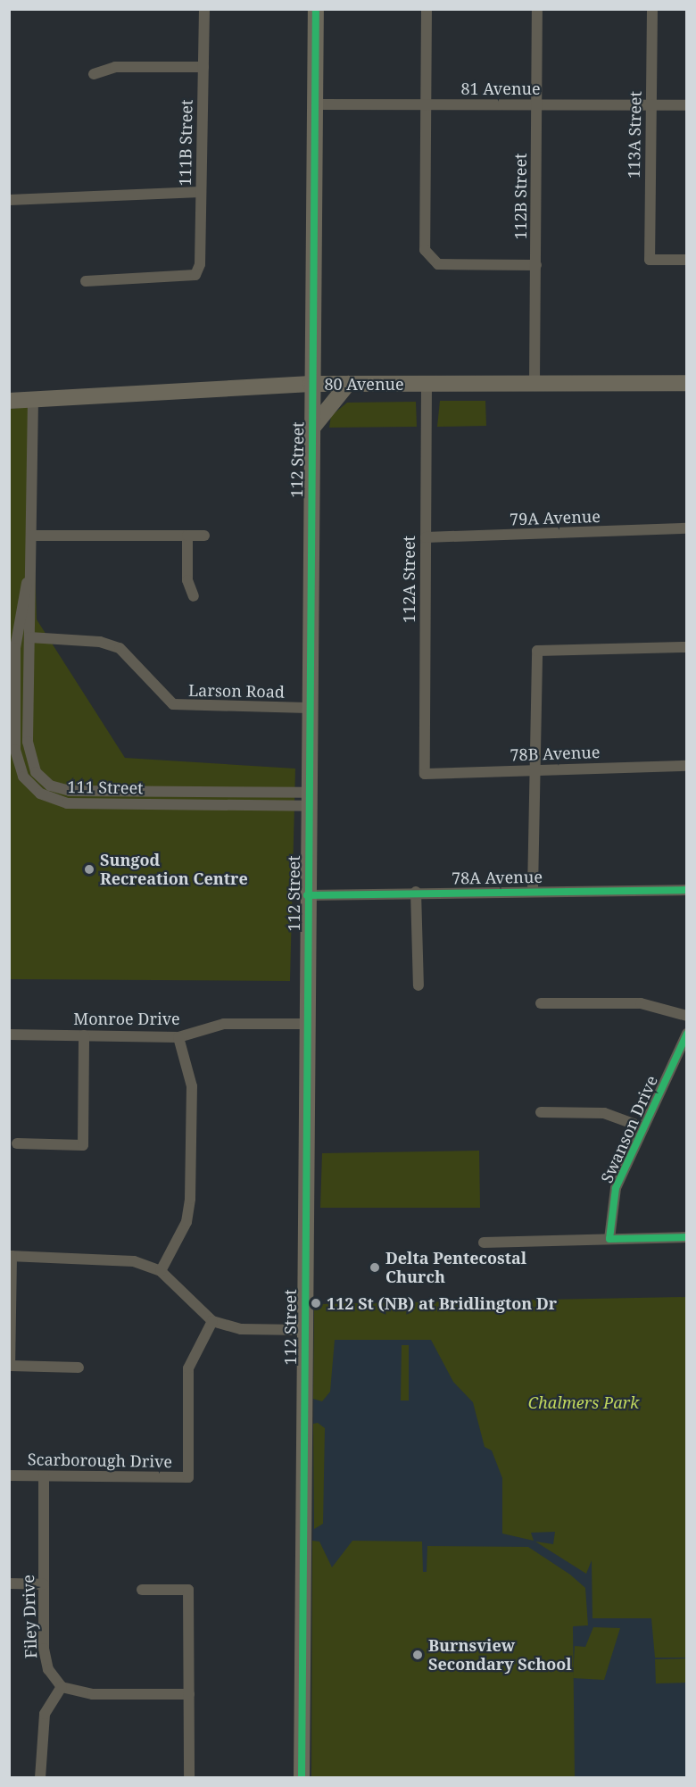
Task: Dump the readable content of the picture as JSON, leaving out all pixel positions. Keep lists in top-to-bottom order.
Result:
{
  "streets": {
    "street": [
      "81 Avenue",
      "113A Street",
      "111B Street",
      "112B Street",
      "80 Avenue",
      "112 Street",
      "79A Avenue",
      "112A Street",
      "Larson Road",
      "78B Avenue",
      "111 Street",
      "78A Avenue",
      "Monroe Drive",
      "Swanson Drive",
      "Scarborough Drive",
      "Filey Drive"
    ]
  },
  "crossings": [
    ["81 Avenue", "113A Street"],
    ["81 Avenue", "112B Street"],
    ["81 Avenue", "112 Street"],
    ["112B Street", "80 Avenue"],
    ["80 Avenue", "112 Street"],
    ["80 Avenue", "112A Street"],
    ["80 Avenue", "111 Street"],
    ["112 Street", "Larson Road"],
    ["112 Street", "111 Street"],
    ["112 Street", "78A Avenue"],
    ["112 Street", "Monroe Drive"],
    ["79A Avenue", "112A Street"],
    ["112A Street", "78B Avenue"],
    ["Larson Road", "111 Street"],
    ["Scarborough Drive", "Filey Drive"]
  ],
  "parks": ["Chalmers Park"],
  "places": [
    "Sungod Recreation Centre",
    "Delta Pentecostal Church",
    "112 St (NB) at Bridlington Dr",
    "Burnsview Secondary School"
  ]
}
